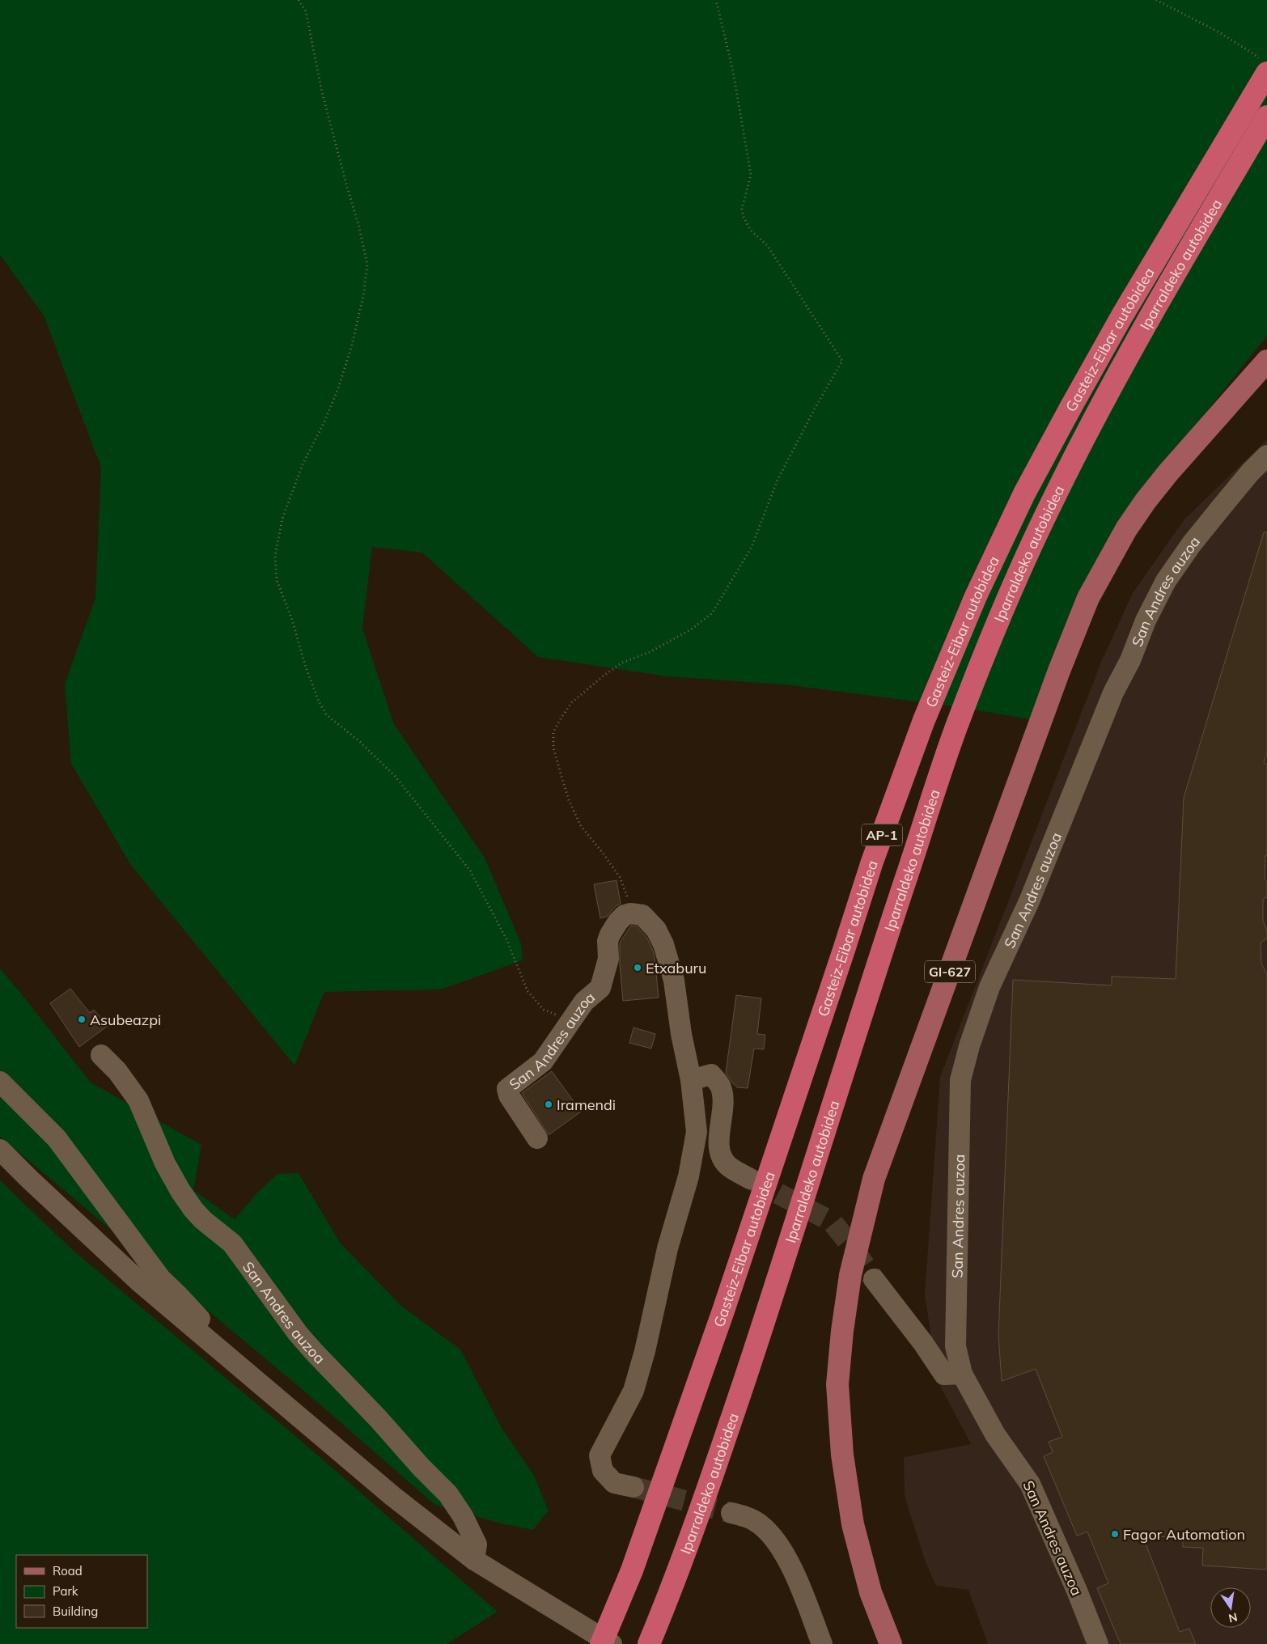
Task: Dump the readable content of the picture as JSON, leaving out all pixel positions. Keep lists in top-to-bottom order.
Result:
{
  "streets": {
    "highway": ["Iparraldeko autobidea", "Gasteiz-Eibar autobidea", "AP-1"],
    "main road": ["GI-627"],
    "street": ["San Andres auzoa"]
  },
  "places": [
    "Etxaburu",
    "Asubeazpi",
    "Iramendi",
    "Fagor Automation"
  ],
  "legend": ["Road", "Park", "Building"],
  "north": "bottom"
}
